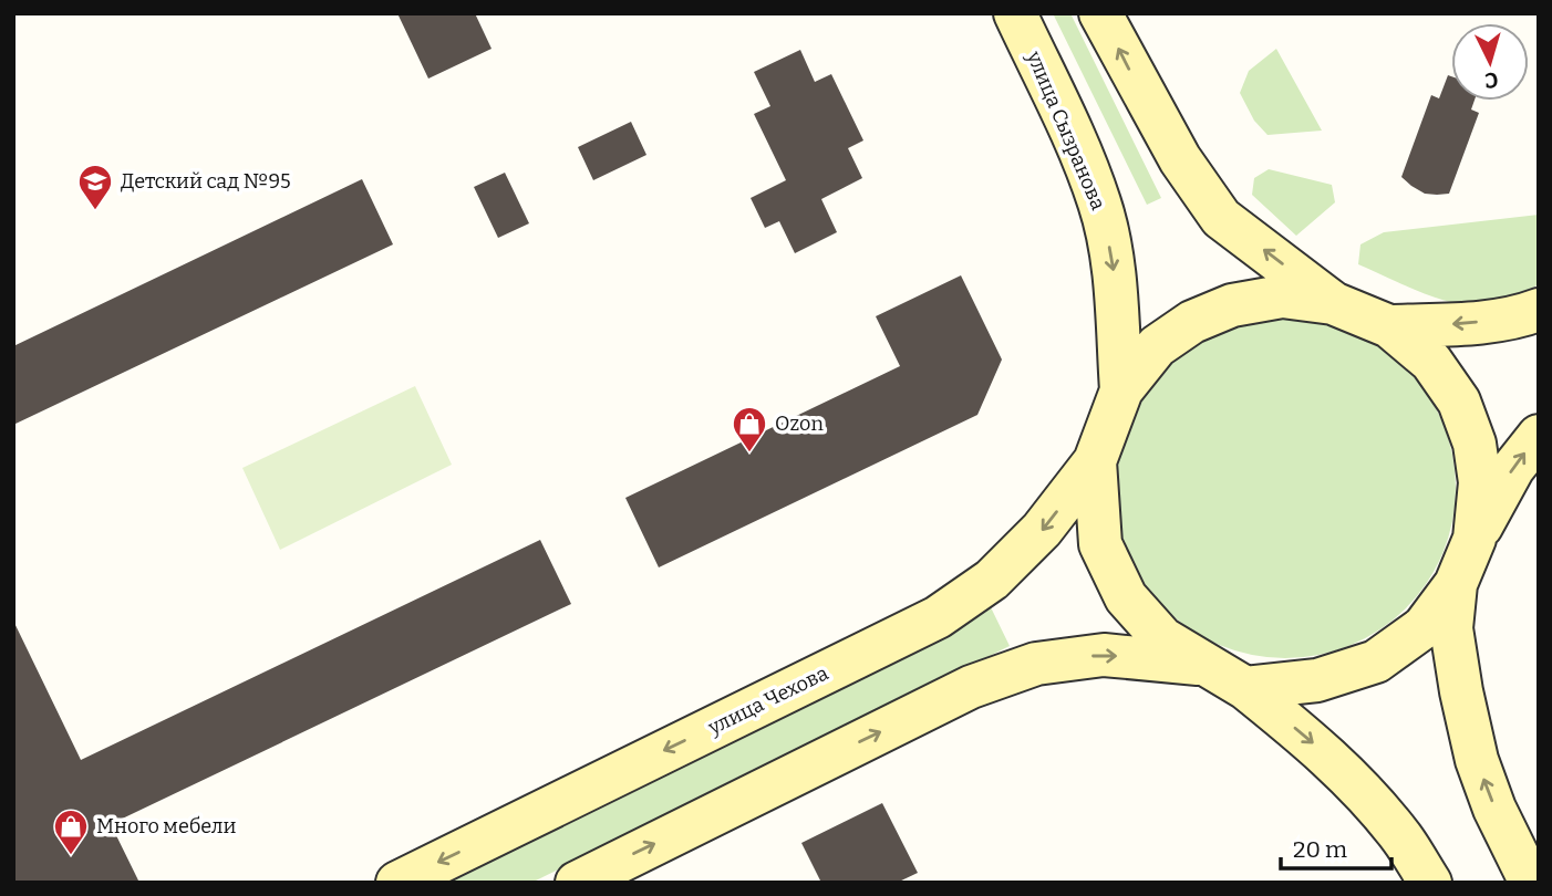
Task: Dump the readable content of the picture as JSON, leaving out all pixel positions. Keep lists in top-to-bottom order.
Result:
{
  "streets": {
    "main road": ["улица Сызранова", "улица Чехова"]
  },
  "places": {
    "school or university": ["Детский сад №95"],
    "shop": ["Ozon", "Много мебели"]
  },
  "scale_bar": "20 m",
  "north": "bottom"
}
